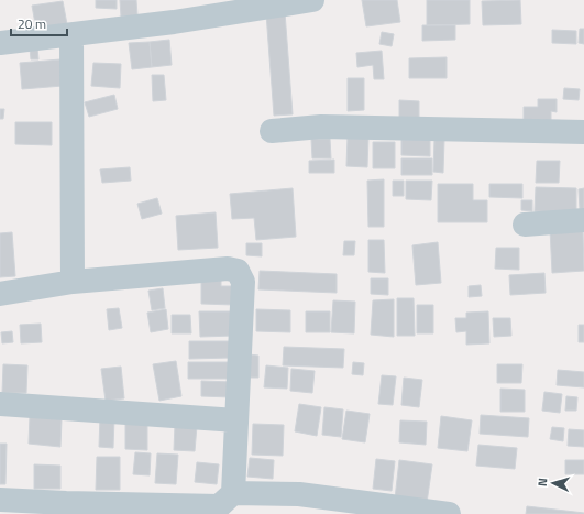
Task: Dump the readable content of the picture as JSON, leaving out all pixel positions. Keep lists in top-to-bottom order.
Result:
{
  "scale_bar": "20 m",
  "north": "left"
}
